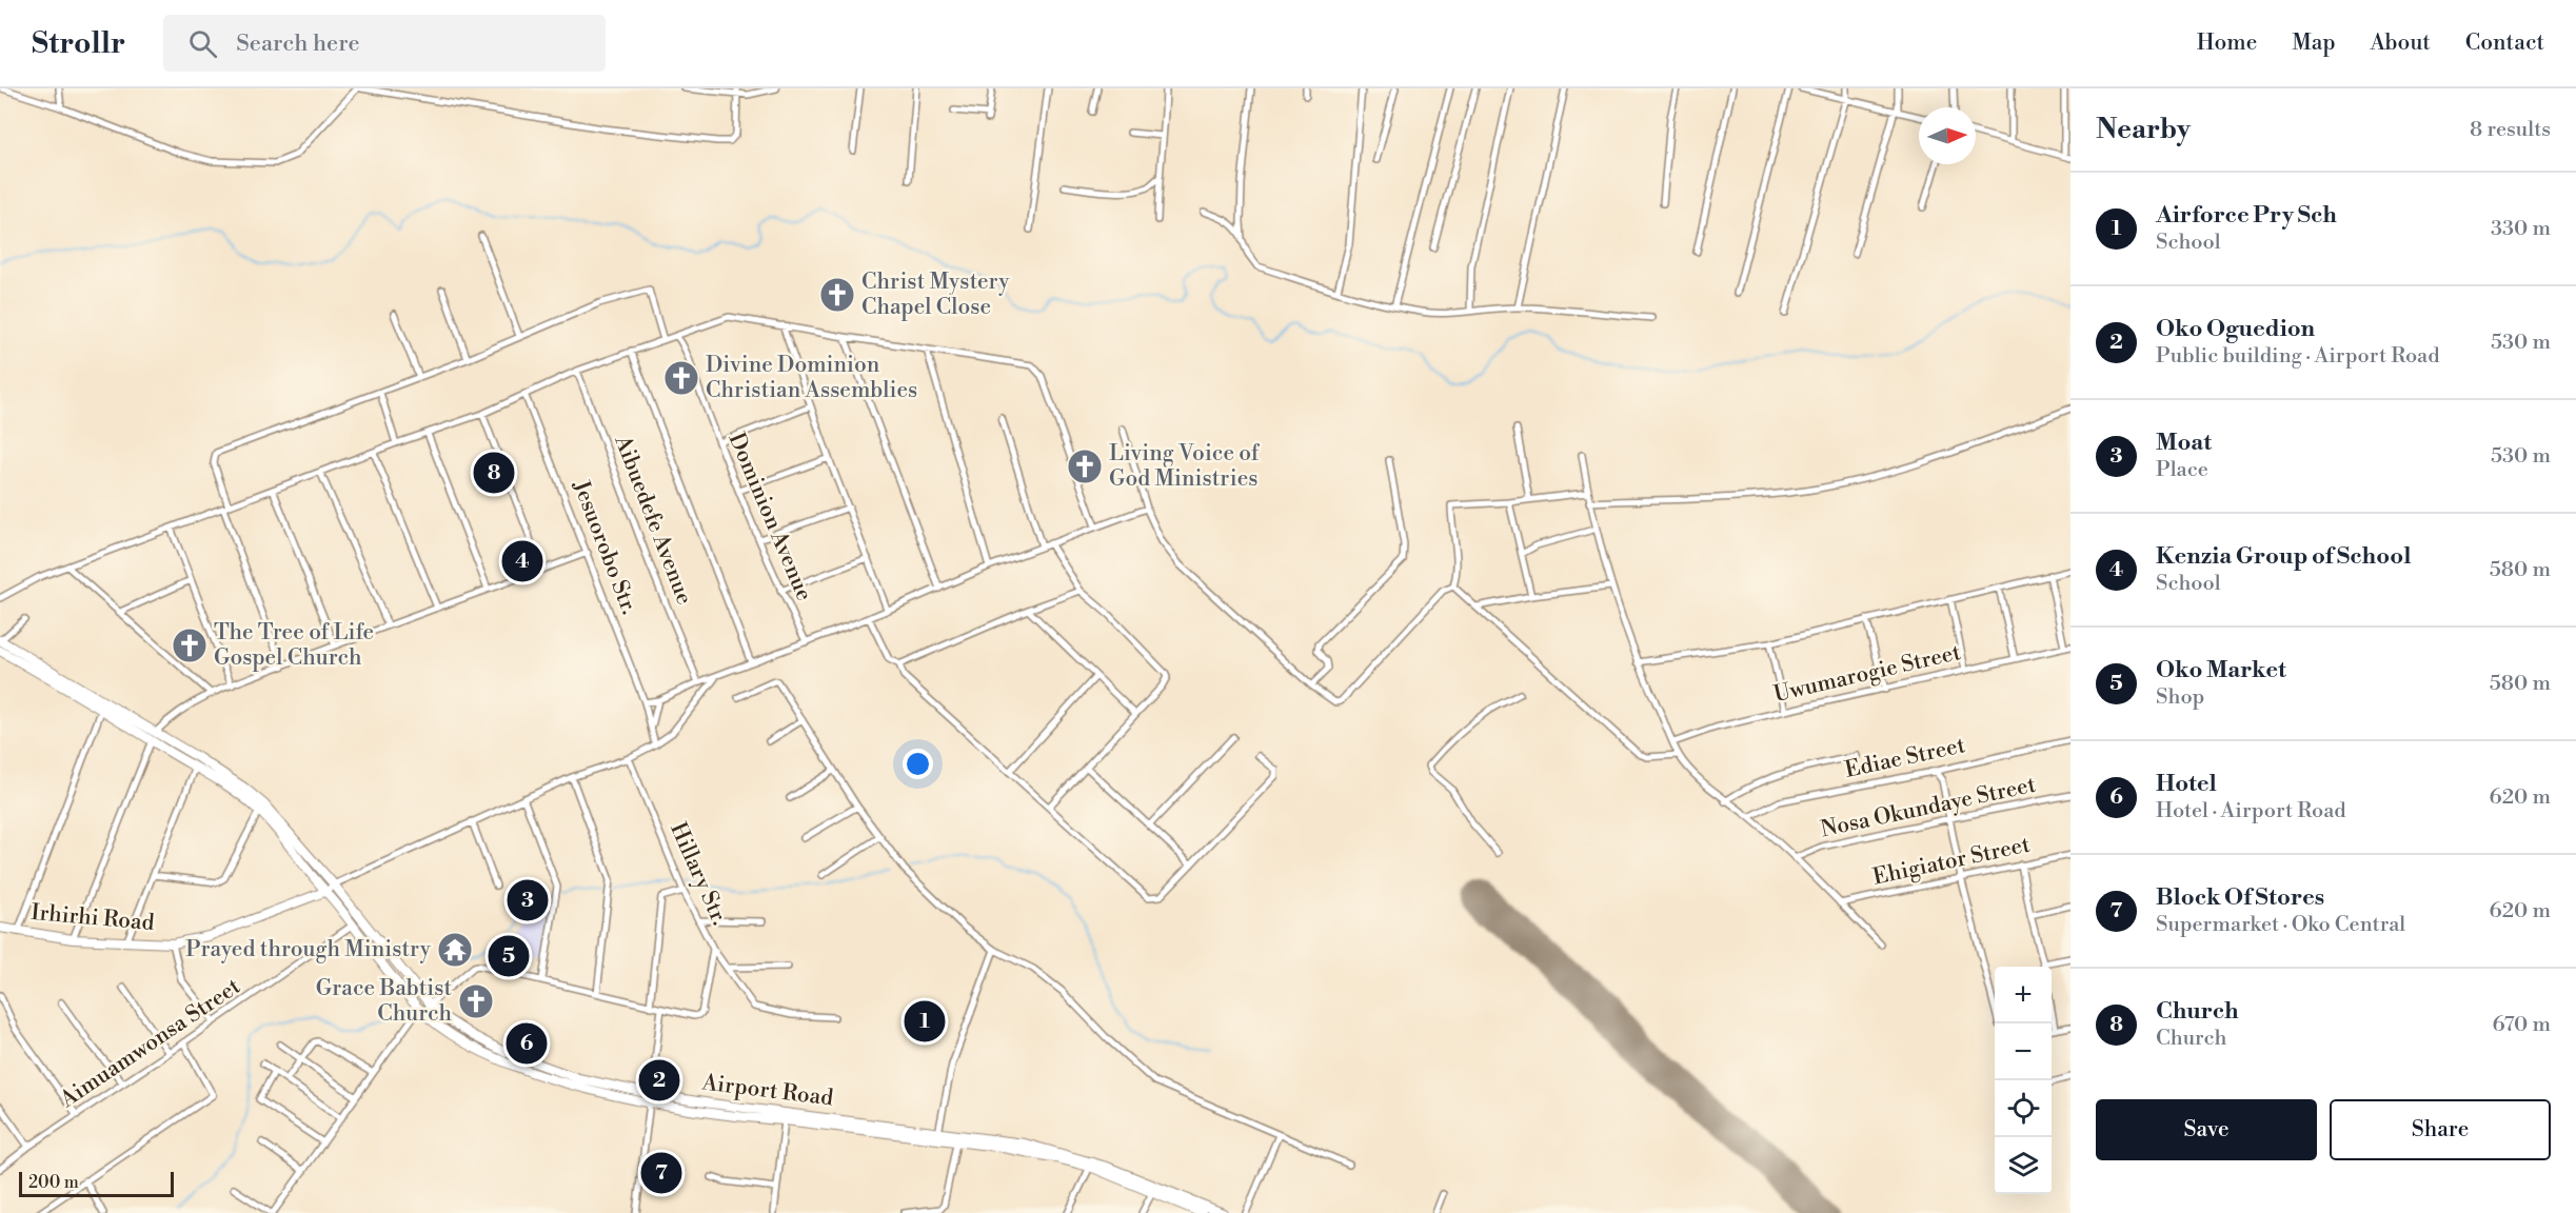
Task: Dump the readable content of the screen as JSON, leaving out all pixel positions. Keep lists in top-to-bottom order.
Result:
{
  "streets": {
    "main road": ["Irhirhi Road", "Airport Road"],
    "street": [
      "Dominion Avenue",
      "Aibuedefe Avenue",
      "Jesuorobo Str.",
      "Uwumarogie Street",
      "Ediae Street",
      "Nosa Okundaye Street",
      "Ehigiator Street",
      "Hillary Str.",
      "Aimuamwonsa Street"
    ]
  },
  "crossings": [
    ["Irhirhi Road", "Airport Road"],
    ["Aimuamwonsa Street", "Airport Road"]
  ],
  "places": {
    "church": [
      "Christ Mystery Chapel Close",
      "Divine Dominion Christian Assemblies",
      "Living Voice of God Ministries",
      "The Tree of Life Gospel Church",
      "Grace Babtist Church"
    ],
    "temple": ["Prayed through Ministry"]
  },
  "scale_bar": "200 m",
  "north": "right",
  "page": {
    "header": "Strollr",
    "search": "Search here",
    "nav": [
      "Home",
      "Map",
      "About",
      "Contact"
    ],
    "heading": ["Nearby", "8 results"],
    "list": [
      {
        "mark": "1",
        "name": "Airforce Pry Sch",
        "note": "School",
        "value": "330 m"
      },
      {
        "mark": "2",
        "name": "Oko Oguedion",
        "note": "Public building · Airport Road",
        "value": "530 m"
      },
      {
        "mark": "3",
        "name": "Moat",
        "note": "Place",
        "value": "530 m"
      },
      {
        "mark": "4",
        "name": "Kenzia Group of School",
        "note": "School",
        "value": "580 m"
      },
      {
        "mark": "5",
        "name": "Oko Market",
        "note": "Shop",
        "value": "580 m"
      },
      {
        "mark": "6",
        "name": "Hotel",
        "note": "Hotel · Airport Road",
        "value": "620 m"
      },
      {
        "mark": "7",
        "name": "Block Of Stores",
        "note": "Supermarket · Oko Central",
        "value": "620 m"
      },
      {
        "mark": "8",
        "name": "Church",
        "note": "Church",
        "value": "670 m"
      }
    ],
    "pins": [
      "8",
      "4",
      "3",
      "5",
      "1",
      "6",
      "2",
      "7"
    ],
    "map_buttons": ["+", "−"],
    "buttons": ["Save", "Share"],
    "scale": "200 m"
  }
}
